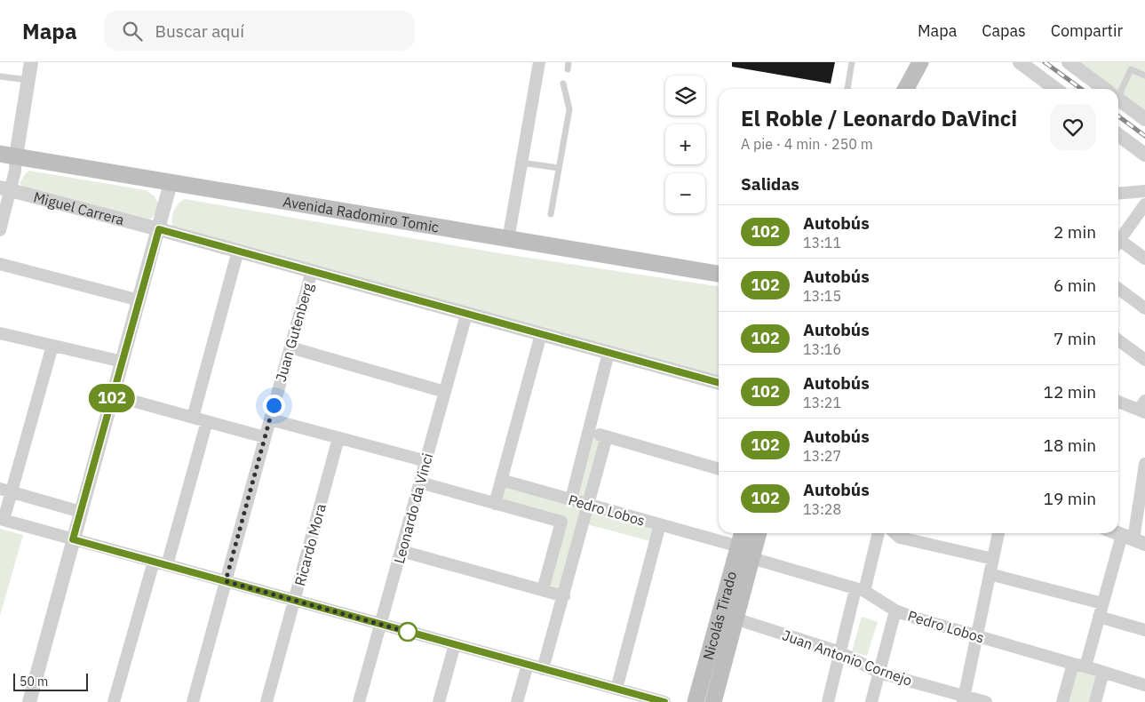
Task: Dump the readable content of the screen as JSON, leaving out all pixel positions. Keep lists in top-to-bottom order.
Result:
{
  "streets": {
    "main road": ["Avenida Radomiro Tomic", "Nicolás Tirado"],
    "street": [
      "Miguel Carrera",
      "Juan Gutenberg",
      "Leonardo da Vinci",
      "Pedro Lobos",
      "Ricardo Mora",
      "Juan Antonio Cornejo"
    ]
  },
  "crossings": [
    ["Leonardo da Vinci", "Pedro Lobos"],
    ["Pedro Lobos", "Nicolás Tirado"],
    ["Nicolás Tirado", "Juan Antonio Cornejo"]
  ],
  "lines": ["bus line 102"],
  "scale_bar": "50 m",
  "page": {
    "header": "Mapa",
    "search": "Buscar aquí",
    "nav": ["Mapa", "Capas", "Compartir"],
    "on_map": "102",
    "map_buttons": ["+", "−"],
    "heading": [
      ["El Roble / Leonardo DaVinci", "A pie · 4 min · 250 m"],
      "Salidas"
    ],
    "list": [
      {
        "mark": "102",
        "name": "Autobús",
        "note": "13:11",
        "value": "2 min"
      },
      {
        "mark": "102",
        "name": "Autobús",
        "note": "13:15",
        "value": "6 min"
      },
      {
        "mark": "102",
        "name": "Autobús",
        "note": "13:16",
        "value": "7 min"
      },
      {
        "mark": "102",
        "name": "Autobús",
        "note": "13:21",
        "value": "12 min"
      },
      {
        "mark": "102",
        "name": "Autobús",
        "note": "13:27",
        "value": "18 min"
      },
      {
        "mark": "102",
        "name": "Autobús",
        "note": "13:28",
        "value": "19 min"
      }
    ],
    "scale": "50 m"
  }
}
